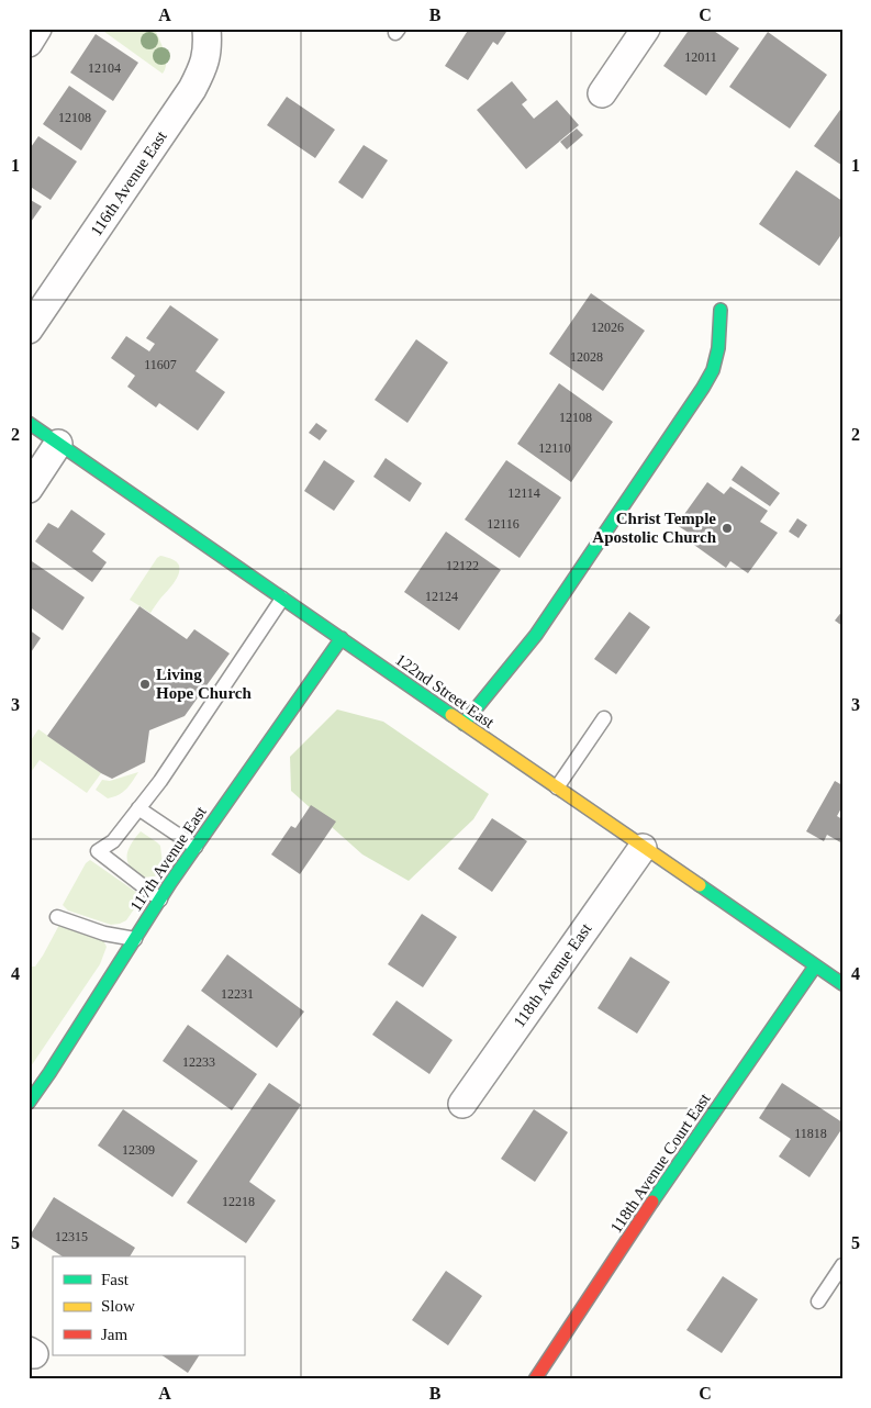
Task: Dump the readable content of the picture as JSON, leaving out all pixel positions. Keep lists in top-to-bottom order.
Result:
{
  "streets": {
    "street": [
      "116th Avenue East",
      "122nd Street East",
      "117th Avenue East",
      "118th Avenue East",
      "118th Avenue Court East"
    ]
  },
  "crossings": [
    ["122nd Street East", "117th Avenue East"],
    ["122nd Street East", "118th Avenue East"],
    ["122nd Street East", "118th Avenue Court East"]
  ],
  "places": ["Christ Temple Apostolic Church", "Living Hope Church"],
  "house_numbers": [
    "12011",
    "12104",
    "12108",
    "12026",
    "12028",
    "11607",
    "12108",
    "12110",
    "12114",
    "12116",
    "12122",
    "12124",
    "12231",
    "12233",
    "11818",
    "12309",
    "12218",
    "12315"
  ],
  "legend": ["Fast", "Slow", "Jam"],
  "grid": {
    "columns": ["A", "B", "C"],
    "rows": [
      "1",
      "2",
      "3",
      "4",
      "5"
    ]
  }
}
